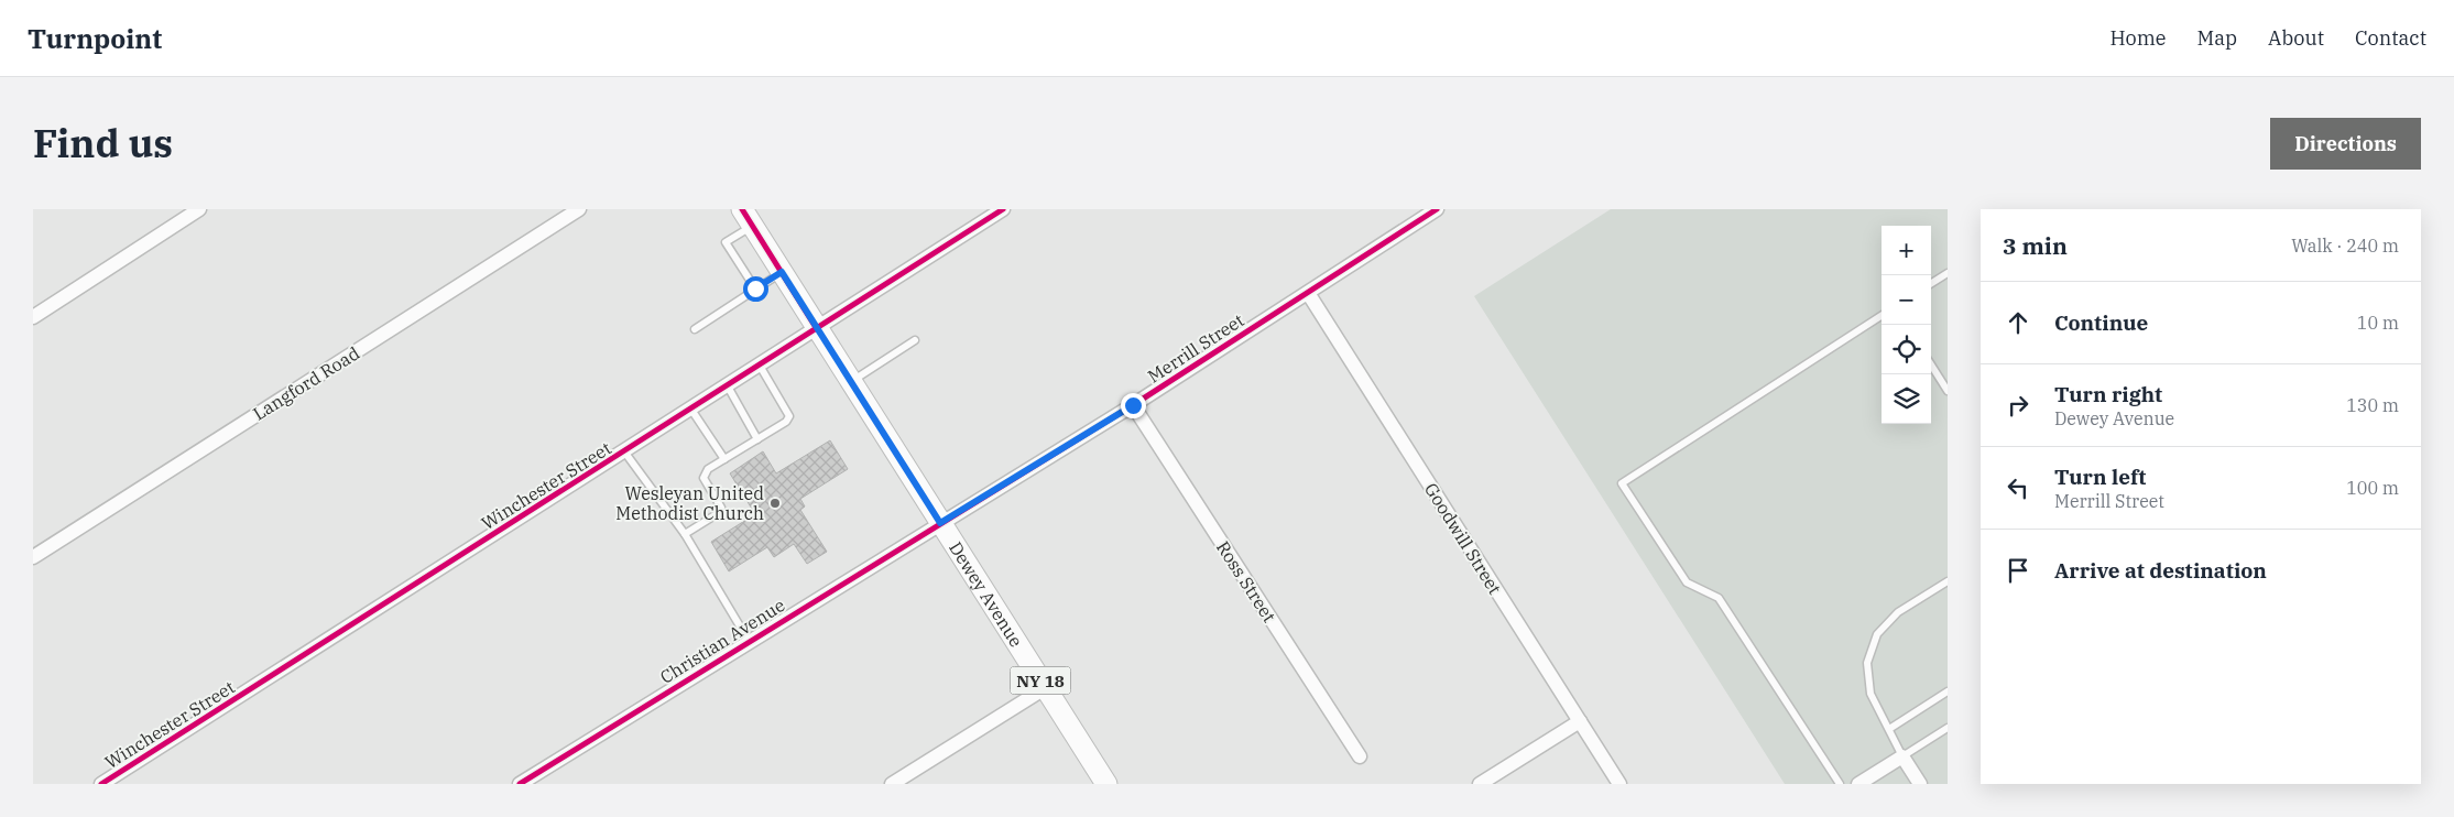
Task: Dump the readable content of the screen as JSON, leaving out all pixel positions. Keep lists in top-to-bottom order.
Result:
{
  "streets": {
    "main road": ["Dewey Avenue", "NY 18"],
    "street": [
      "Merrill Street",
      "Langford Road",
      "Winchester Street",
      "Goodwill Street",
      "Ross Street",
      "Christian Avenue"
    ]
  },
  "crossings": [
    ["Merrill Street", "Goodwill Street"],
    ["Merrill Street", "Ross Street"],
    ["Merrill Street", "Dewey Avenue"],
    ["Merrill Street", "Christian Avenue"],
    ["Winchester Street", "Dewey Avenue"],
    ["Dewey Avenue", "Christian Avenue"]
  ],
  "places": ["Wesleyan United Methodist Church"],
  "page": {
    "header": "Turnpoint",
    "nav": [
      "Home",
      "Map",
      "About",
      "Contact"
    ],
    "title": "Find us",
    "buttons": "Directions",
    "heading": ["3 min", "Walk · 240 m"],
    "map_buttons": ["+", "−"],
    "list": [
      ["Continue", "10 m"],
      ["Turn right", "Dewey Avenue", "130 m"],
      ["Turn left", "Merrill Street", "100 m"],
      "Arrive at destination"
    ]
  }
}
